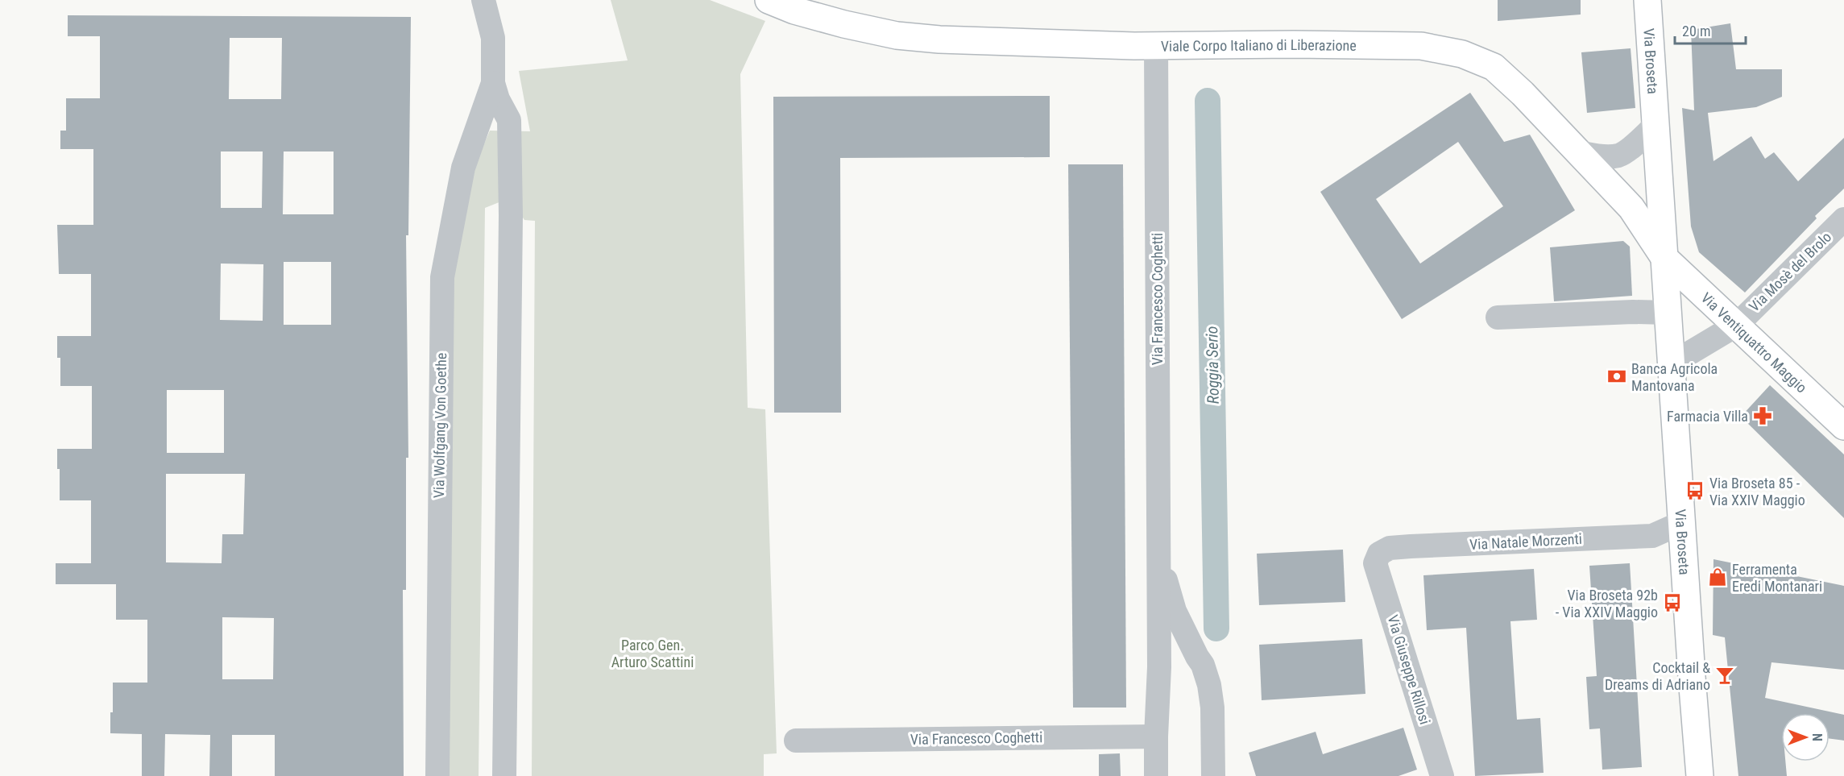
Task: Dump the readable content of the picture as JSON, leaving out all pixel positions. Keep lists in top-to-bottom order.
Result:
{
  "streets": {
    "street": [
      "Viale Corpo Italiano di Liberazione",
      "Via Broseta",
      "Via Mosè del Brolo",
      "Via Francesco Coghetti",
      "Via Ventiquattro Maggio",
      "Via Wolfgang Von Goethe",
      "Via Natale Morzenti",
      "Via Giuseppe Rillosi"
    ]
  },
  "crossings": [
    ["Viale Corpo Italiano di Liberazione", "Via Broseta"],
    ["Viale Corpo Italiano di Liberazione", "Via Francesco Coghetti"],
    ["Viale Corpo Italiano di Liberazione", "Via Ventiquattro Maggio"],
    ["Via Broseta", "Via Ventiquattro Maggio"],
    ["Via Broseta", "Via Natale Morzenti"],
    ["Via Mosè del Brolo", "Via Ventiquattro Maggio"],
    ["Via Natale Morzenti", "Via Giuseppe Rillosi"]
  ],
  "water": ["Roggia Serio"],
  "parks": ["Parco Gen. Arturo Scattini"],
  "places": {
    "bank": ["Banca Agricola Mantovana"],
    "pharmacy": ["Farmacia Villa"],
    "bus stop": ["Via Broseta 85 - Via XXIV Maggio", "Via Broseta 92b - Via XXIV Maggio"],
    "shop": ["Ferramenta Eredi Montanari"],
    "bar": ["Cocktail & Dreams di Adriano"]
  },
  "scale_bar": "20 m",
  "north": "right"
}
